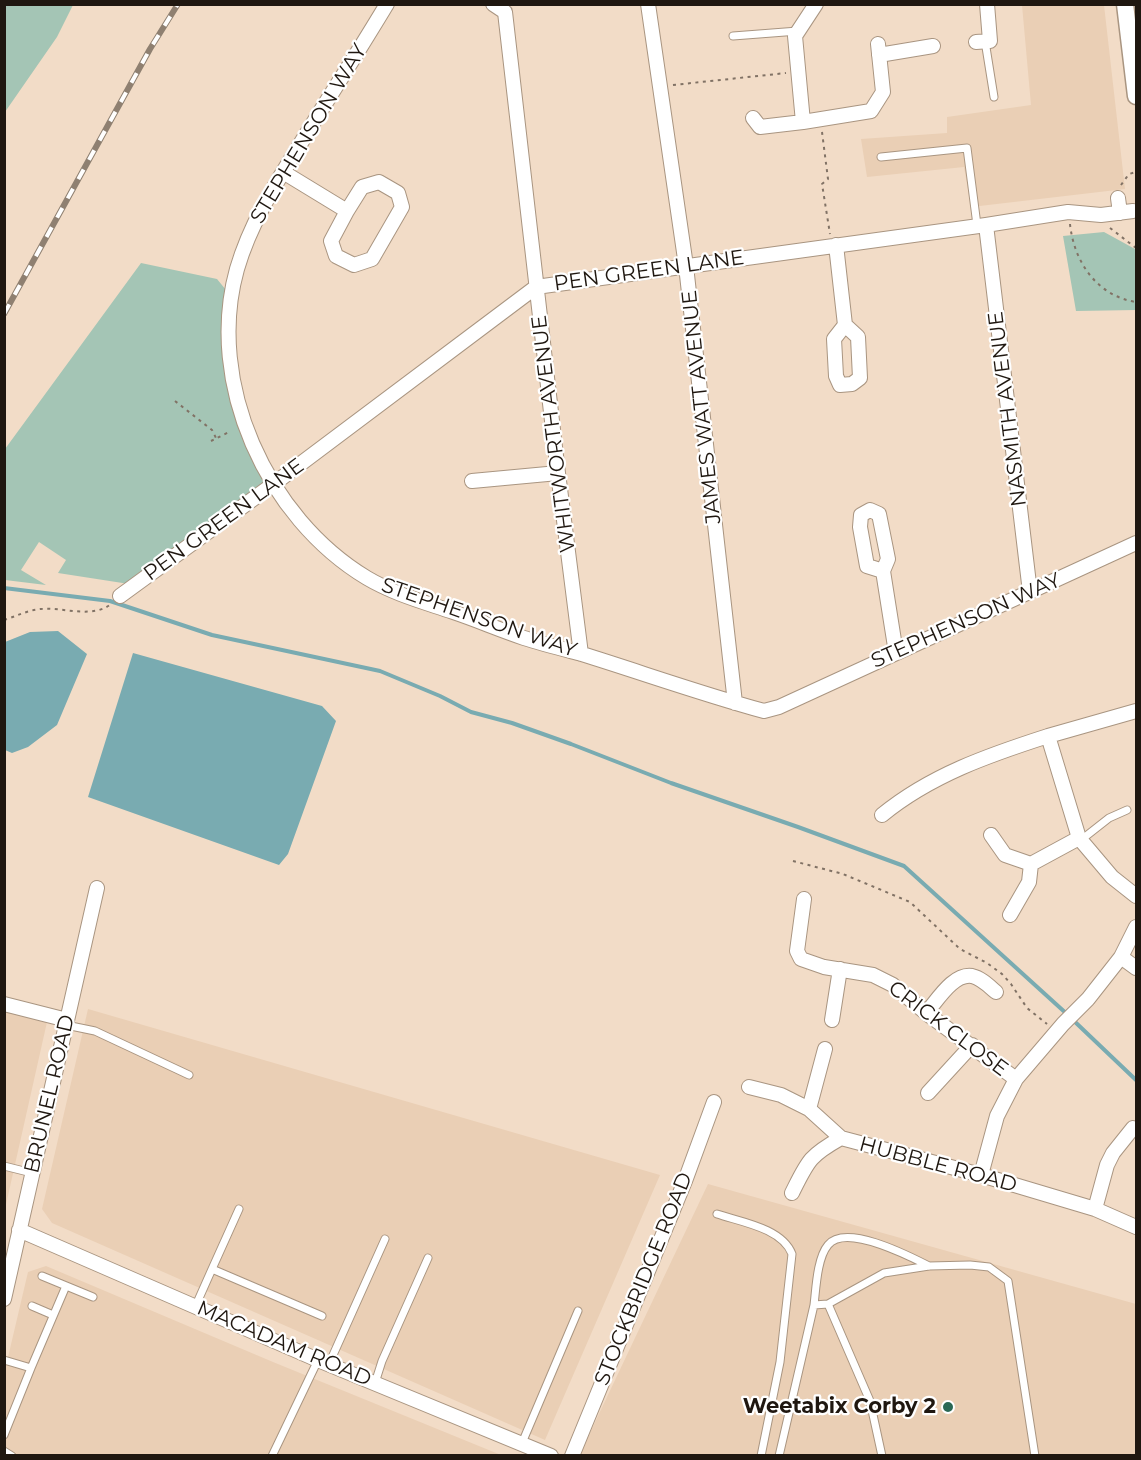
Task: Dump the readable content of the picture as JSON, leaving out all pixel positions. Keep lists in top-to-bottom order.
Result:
{
  "streets": {
    "street": [
      "STEPHENSON WAY",
      "PEN GREEN LANE",
      "JAMES WATT AVENUE",
      "NASMITH AVENUE",
      "WHITWORTH AVENUE",
      "CRICK CLOSE",
      "BRUNEL ROAD",
      "HUBBLE ROAD",
      "STOCKBRIDGE ROAD",
      "MACADAM ROAD"
    ]
  },
  "crossings": [
    ["STEPHENSON WAY", "PEN GREEN LANE"],
    ["STEPHENSON WAY", "JAMES WATT AVENUE"],
    ["STEPHENSON WAY", "NASMITH AVENUE"],
    ["STEPHENSON WAY", "WHITWORTH AVENUE"],
    ["PEN GREEN LANE", "JAMES WATT AVENUE"],
    ["PEN GREEN LANE", "NASMITH AVENUE"],
    ["PEN GREEN LANE", "WHITWORTH AVENUE"],
    ["BRUNEL ROAD", "MACADAM ROAD"]
  ],
  "places": ["Weetabix Corby 2"]
}
